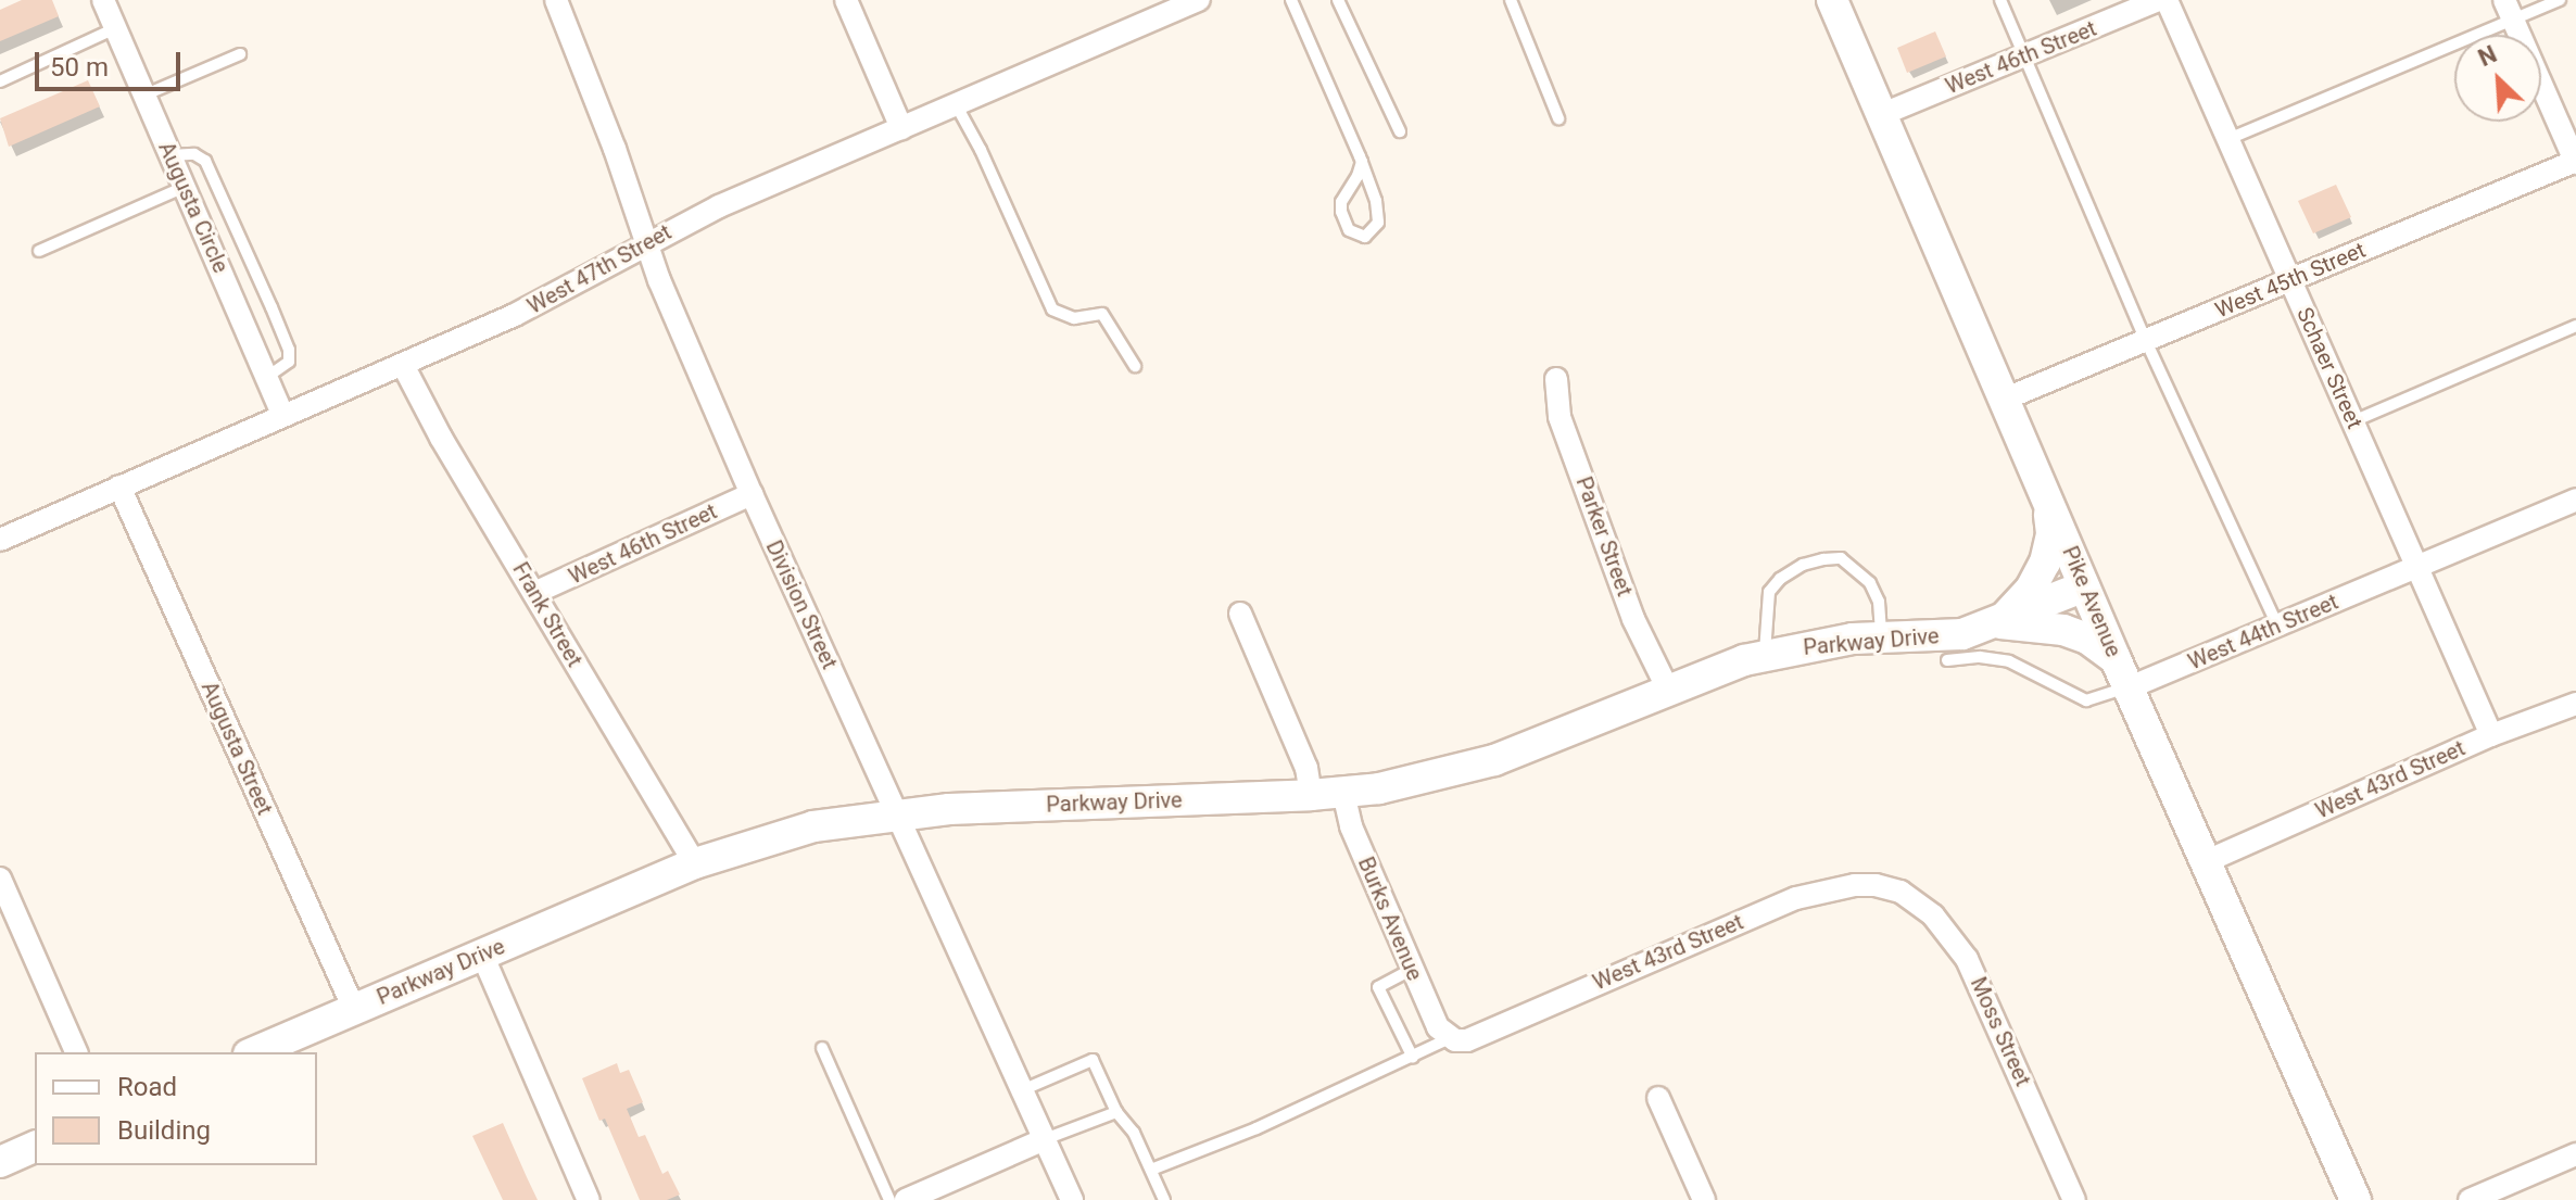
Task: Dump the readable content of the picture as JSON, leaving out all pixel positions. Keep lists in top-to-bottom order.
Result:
{
  "streets": {
    "street": [
      "West 46th Street",
      "Augusta Circle",
      "West 47th Street",
      "West 45th Street",
      "Schaer Street",
      "Parker Street",
      "Pike Avenue",
      "Division Street",
      "Frank Street",
      "West 44th Street",
      "Parkway Drive",
      "Augusta Street",
      "West 43rd Street",
      "Burks Avenue",
      "Moss Street"
    ]
  },
  "crossings": [
    ["West 46th Street", "Pike Avenue"],
    ["West 46th Street", "Division Street"],
    ["West 46th Street", "Frank Street"],
    ["Augusta Circle", "West 47th Street"],
    ["West 47th Street", "Division Street"],
    ["West 47th Street", "Frank Street"],
    ["West 47th Street", "Augusta Street"],
    ["West 45th Street", "Schaer Street"],
    ["West 45th Street", "Pike Avenue"],
    ["Schaer Street", "West 44th Street"],
    ["Schaer Street", "West 43rd Street"],
    ["Parker Street", "Parkway Drive"],
    ["Pike Avenue", "West 44th Street"],
    ["Pike Avenue", "Parkway Drive"],
    ["Pike Avenue", "West 43rd Street"],
    ["Division Street", "Parkway Drive"],
    ["Frank Street", "Parkway Drive"],
    ["West 44th Street", "Parkway Drive"],
    ["Parkway Drive", "Augusta Street"],
    ["Parkway Drive", "Burks Avenue"],
    ["West 43rd Street", "Burks Avenue"],
    ["West 43rd Street", "Moss Street"]
  ],
  "legend": ["Road", "Building"],
  "scale_bar": "50 m",
  "north": "top left"
}
